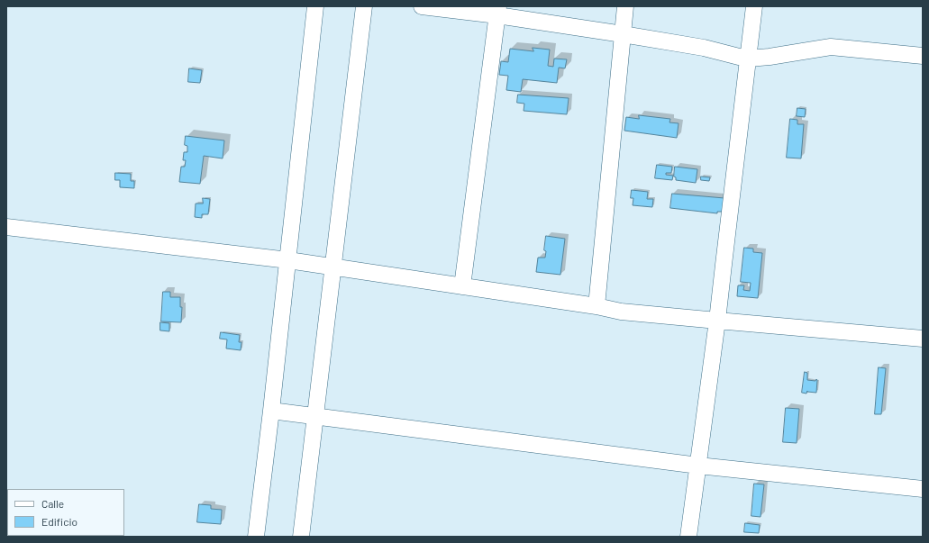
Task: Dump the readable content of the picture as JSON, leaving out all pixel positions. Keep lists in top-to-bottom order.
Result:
{
  "legend": ["Calle", "Edificio"]
}
